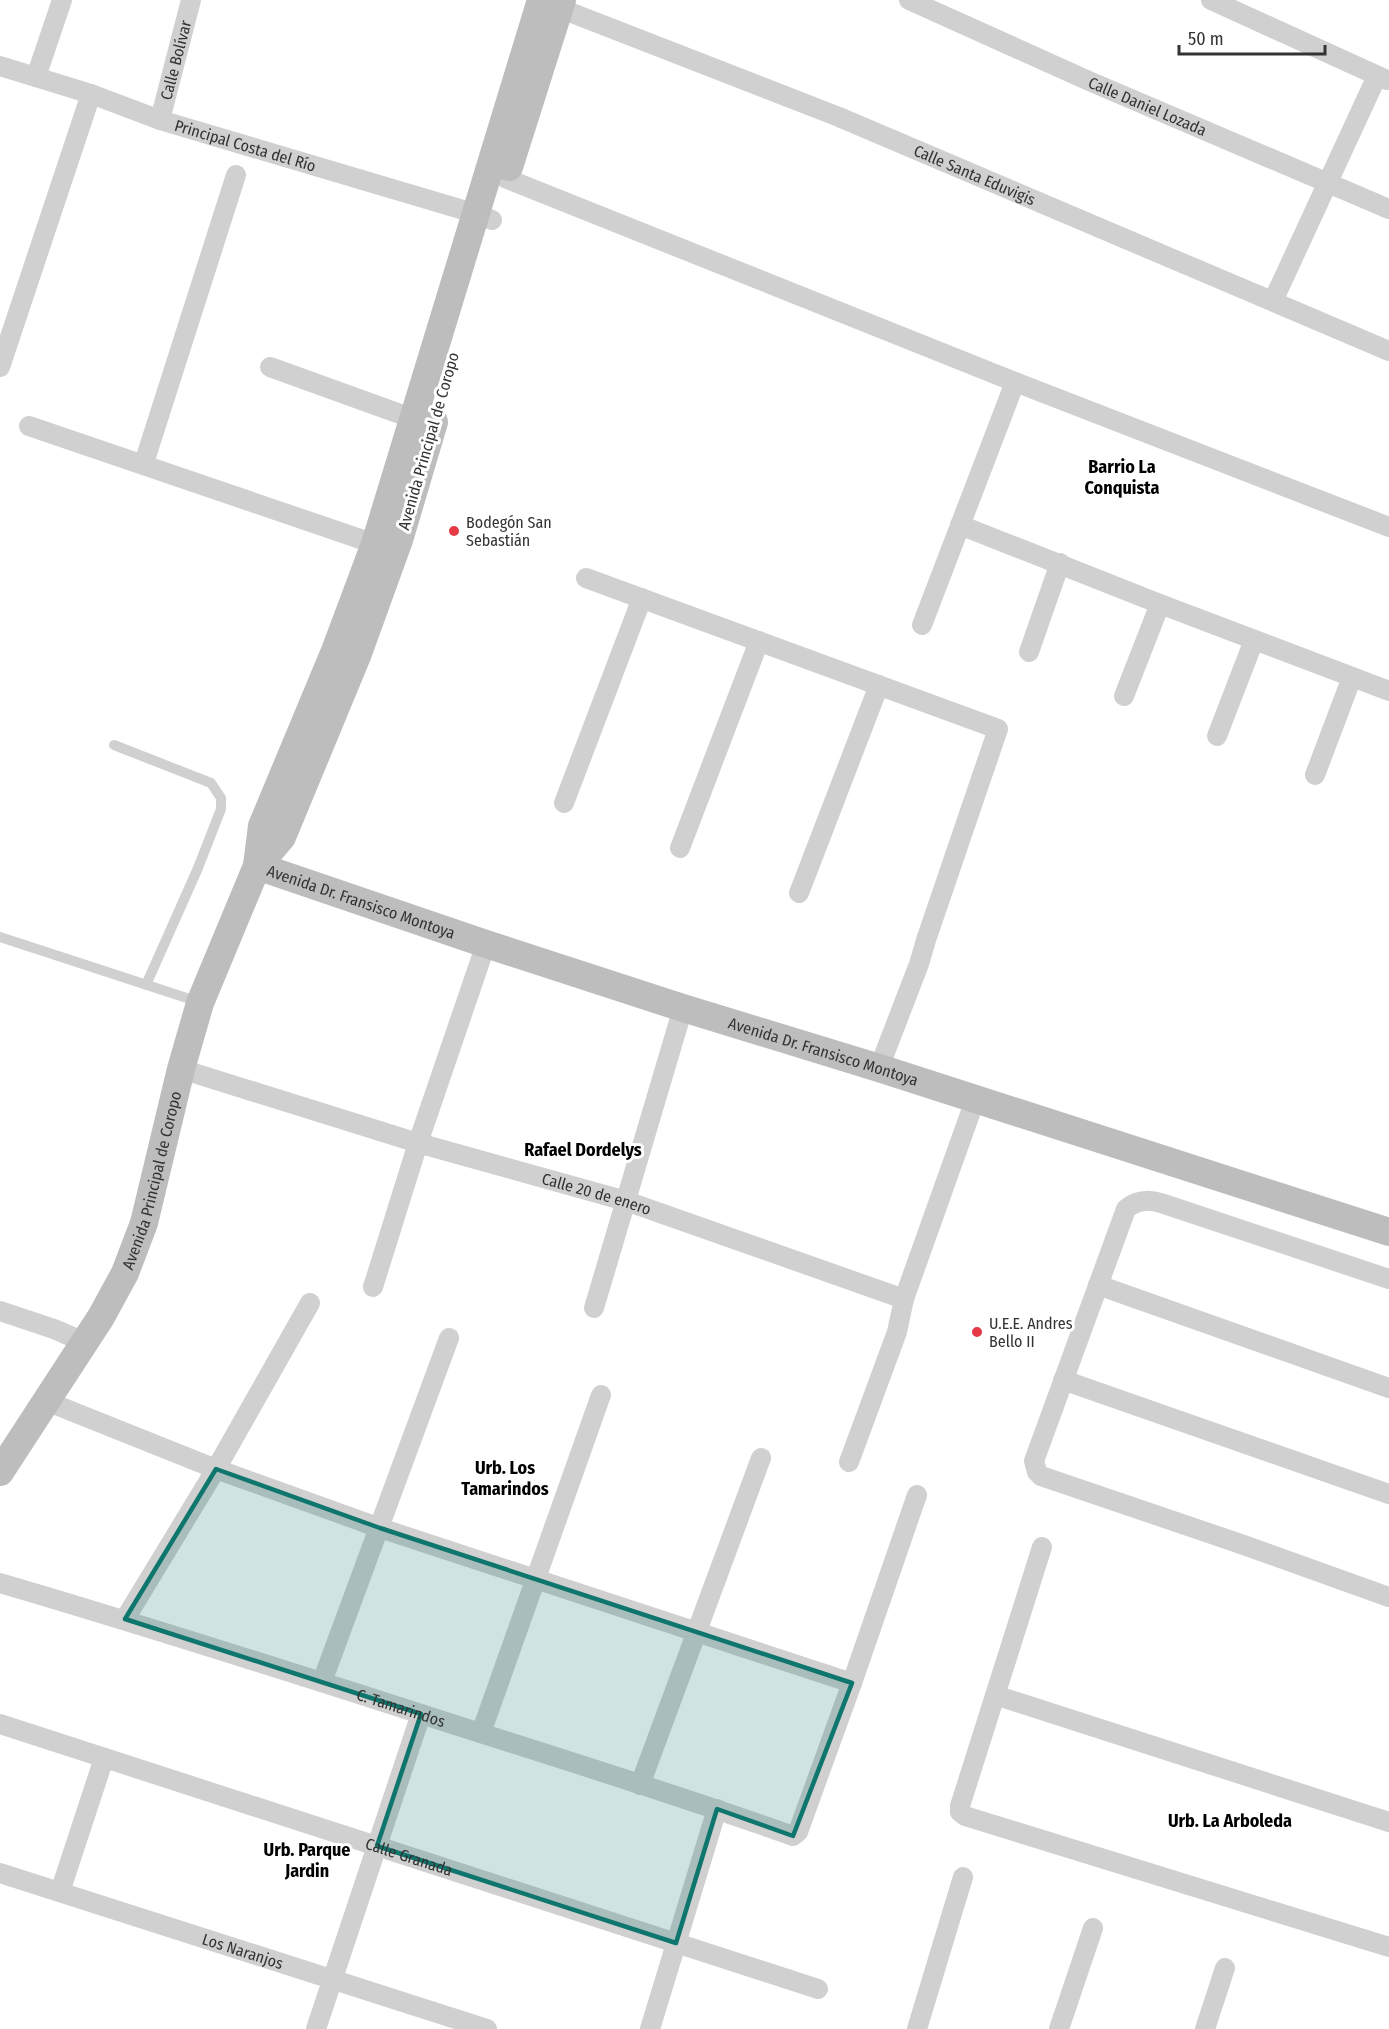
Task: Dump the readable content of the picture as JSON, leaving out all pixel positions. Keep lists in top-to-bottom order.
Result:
{
  "streets": {
    "main road": ["Avenida Principal de Coropo", "Avenida Dr. Fransisco Montoya"],
    "street": [
      "Calle Bolívar",
      "Calle Daniel Lozada",
      "Principal Costa del Río",
      "Calle Santa Eduvigis",
      "Calle 20 de enero",
      "C. Tamarindos",
      "Calle Granada",
      "Los Naranjos"
    ]
  },
  "crossings": [
    ["Calle Bolívar", "Principal Costa del Río"],
    ["Principal Costa del Río", "Avenida Principal de Coropo"],
    ["Calle Santa Eduvigis", "Avenida Principal de Coropo"],
    ["Avenida Principal de Coropo", "Avenida Dr. Fransisco Montoya"],
    ["Avenida Principal de Coropo", "Calle 20 de enero"]
  ],
  "districts": [
    "Barrio La Conquista",
    "Rafael Dordelys",
    "Urb. Los Tamarindos",
    "Urb. La Arboleda",
    "Urb. Parque Jardin"
  ],
  "places": ["Bodegón San Sebastián", "U.E.E. Andres Bello II"],
  "scale_bar": "50 m"
}
